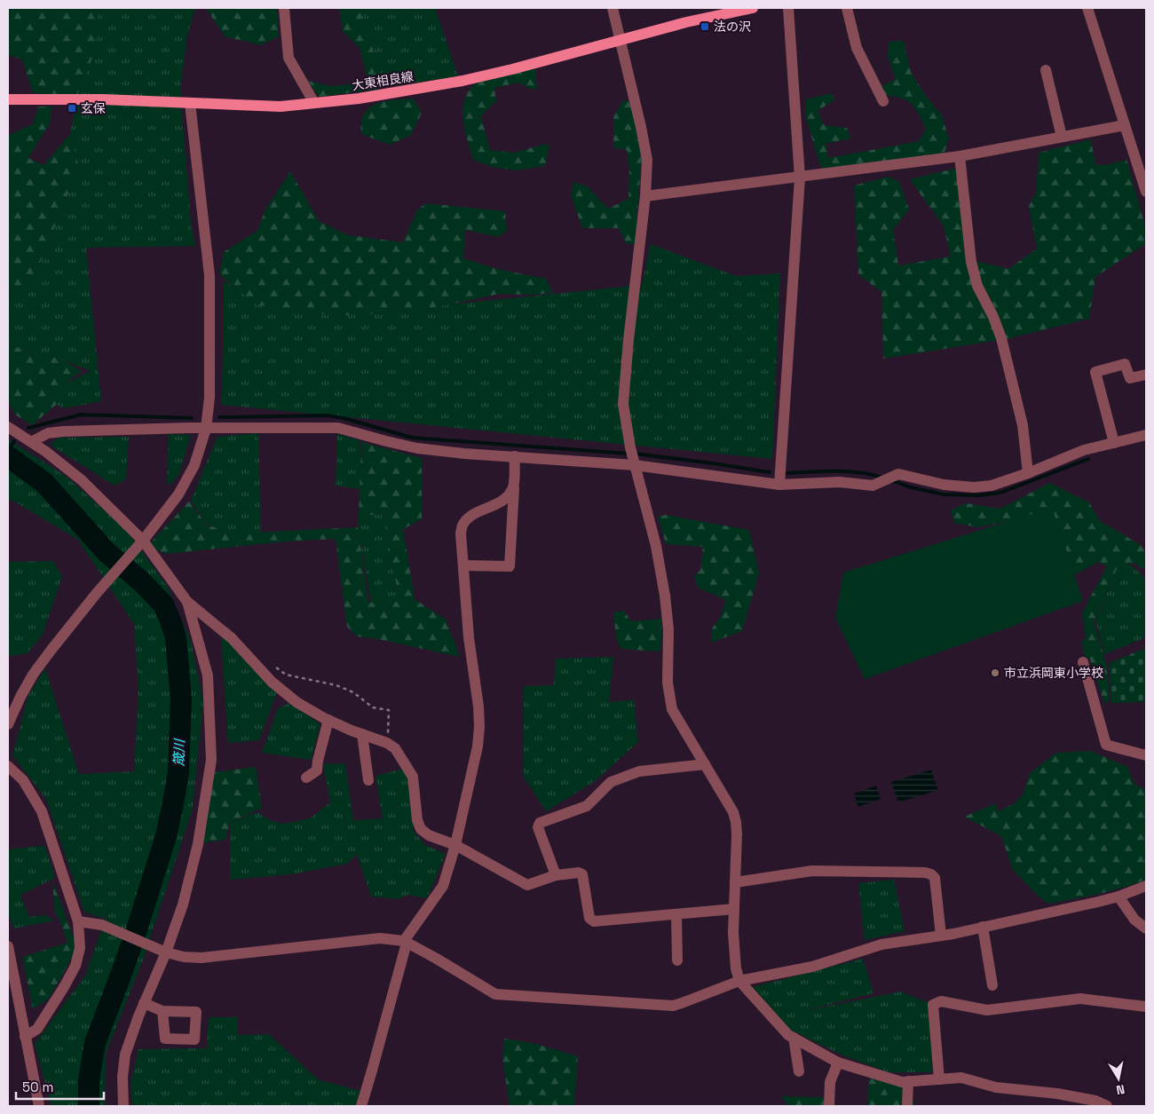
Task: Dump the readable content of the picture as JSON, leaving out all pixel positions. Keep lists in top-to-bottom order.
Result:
{
  "streets": {
    "main road": ["大東相良線"]
  },
  "water": ["筬川"],
  "places": {
    "transit": ["法の沢", "玄保"],
    "other": ["市立浜岡東小学校"]
  },
  "scale_bar": "50 m",
  "north": "bottom"
}
